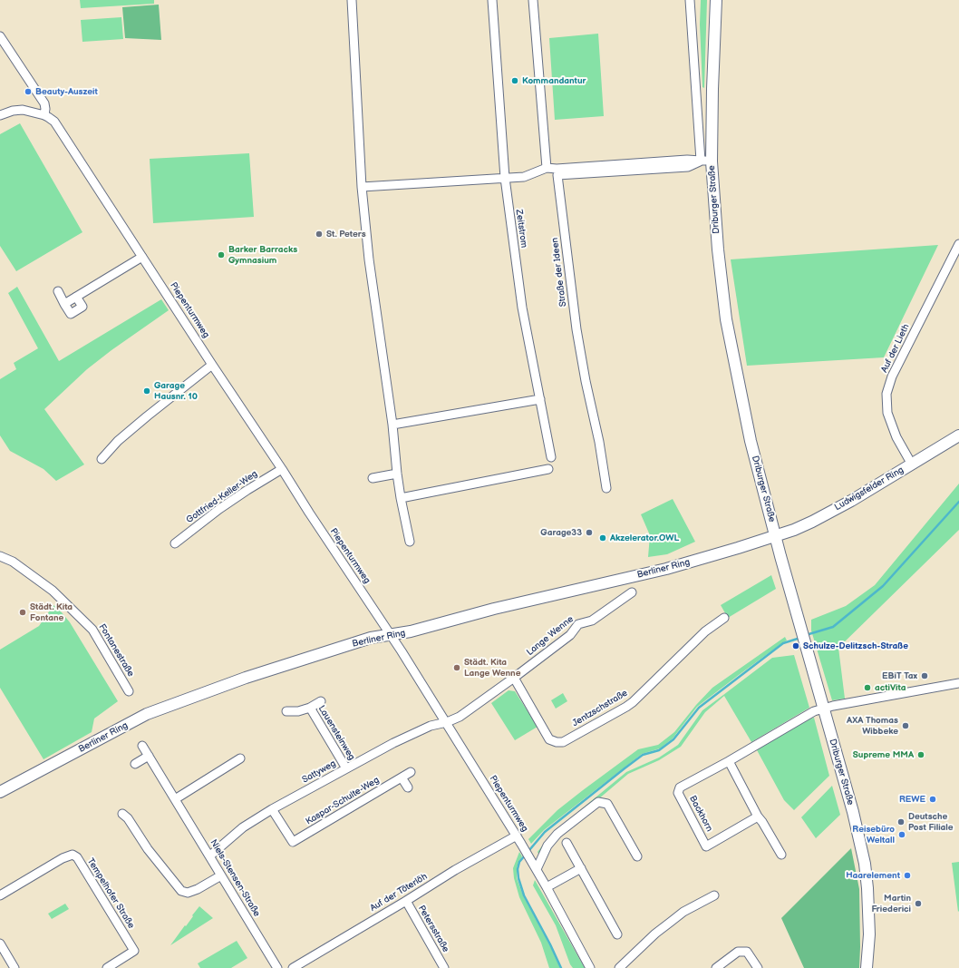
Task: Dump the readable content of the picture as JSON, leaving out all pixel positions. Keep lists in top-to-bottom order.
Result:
{
  "streets": {
    "main road": ["Driburger Straße", "Ludwigsfelder Ring", "Berliner Ring"],
    "street": [
      "Zeitstrom",
      "Straße der Ideen",
      "Piepenturmweg",
      "Auf der Lieth",
      "Gottfried-Keller-Weg",
      "Lange Wenne",
      "Fontanestraße",
      "Jentzschstraße",
      "Lauensteinweg",
      "Sattyweg",
      "Kaspar-Schulte-Weg",
      "Backhorn",
      "Niels-Stensen-Straße",
      "Auf der Töterlöh",
      "Tempelhofer Straße",
      "Petersstraße"
    ]
  },
  "crossings": [
    ["Driburger Straße", "Ludwigsfelder Ring"],
    ["Driburger Straße", "Berliner Ring"],
    ["Driburger Straße", "Backhorn"],
    ["Piepenturmweg", "Gottfried-Keller-Weg"],
    ["Piepenturmweg", "Berliner Ring"],
    ["Piepenturmweg", "Lange Wenne"],
    ["Piepenturmweg", "Sattyweg"],
    ["Piepenturmweg", "Auf der Töterlöh"],
    ["Auf der Lieth", "Ludwigsfelder Ring"],
    ["Ludwigsfelder Ring", "Berliner Ring"],
    ["Lange Wenne", "Jentzschstraße"],
    ["Lange Wenne", "Sattyweg"],
    ["Lauensteinweg", "Sattyweg"],
    ["Sattyweg", "Kaspar-Schulte-Weg"],
    ["Sattyweg", "Niels-Stensen-Straße"],
    ["Auf der Töterlöh", "Petersstraße"]
  ],
  "places": [
    "Kommandantur",
    "Beauty-Auszeit",
    "St. Peters",
    "Barker Barracks Gymnasium",
    "Garage Hausnr. 10",
    "Garage33",
    "Akzelerator.OWL",
    "Städt. Kita Fontane",
    "Schulze-Delitzsch-Straße",
    "Städt. Kita Lange Wenne",
    "EBiT Tax",
    "actiVita",
    "AXA Thomas Wibbeke",
    "Supreme MMA",
    "REWE",
    "Deutsche Post Filiale",
    "Reisebüro Weltall",
    "Haarelement",
    "Martin Friederici"
  ]
}
